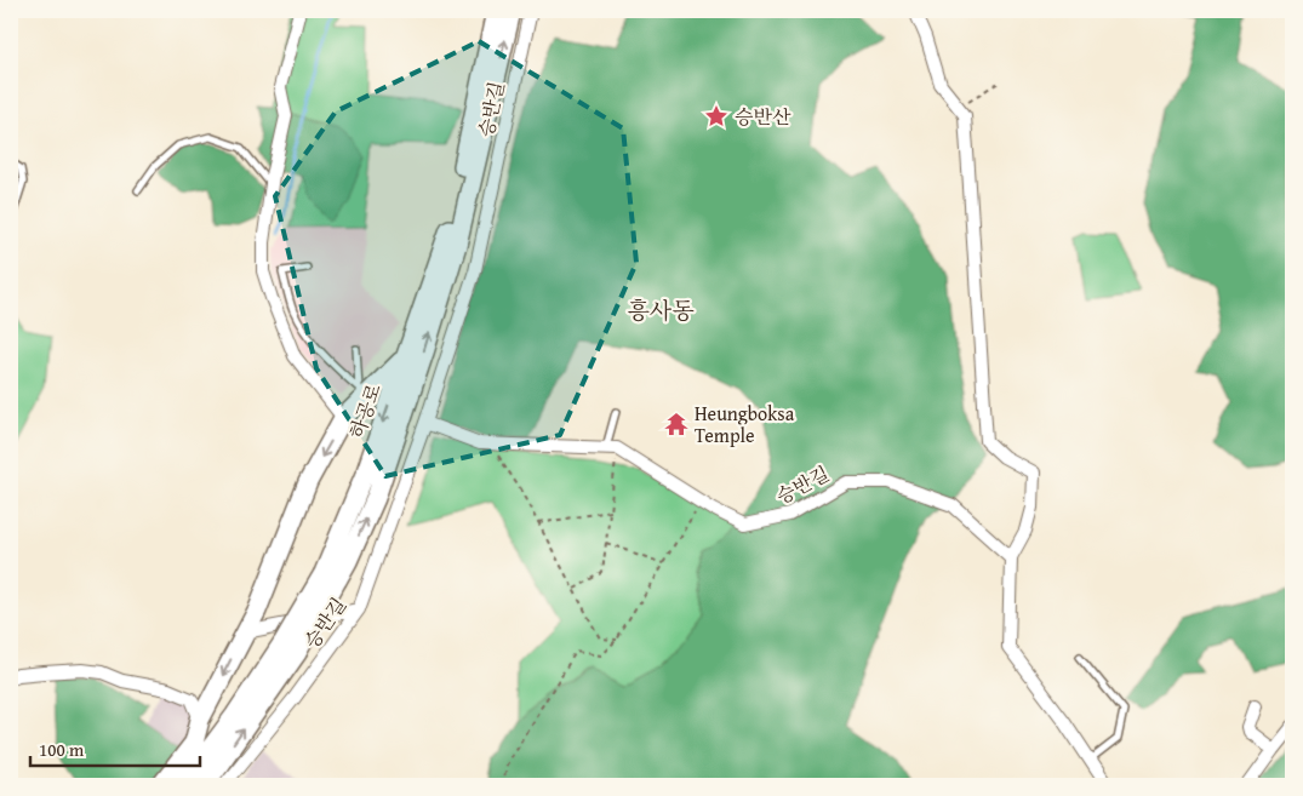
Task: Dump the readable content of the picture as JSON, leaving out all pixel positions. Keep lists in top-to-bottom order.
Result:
{
  "streets": {
    "street": ["승반길", "하공로"]
  },
  "districts": ["흥사동"],
  "places": {
    "place": ["승반산"],
    "temple": ["Heungboksa Temple"]
  },
  "scale_bar": "100 m"
}
